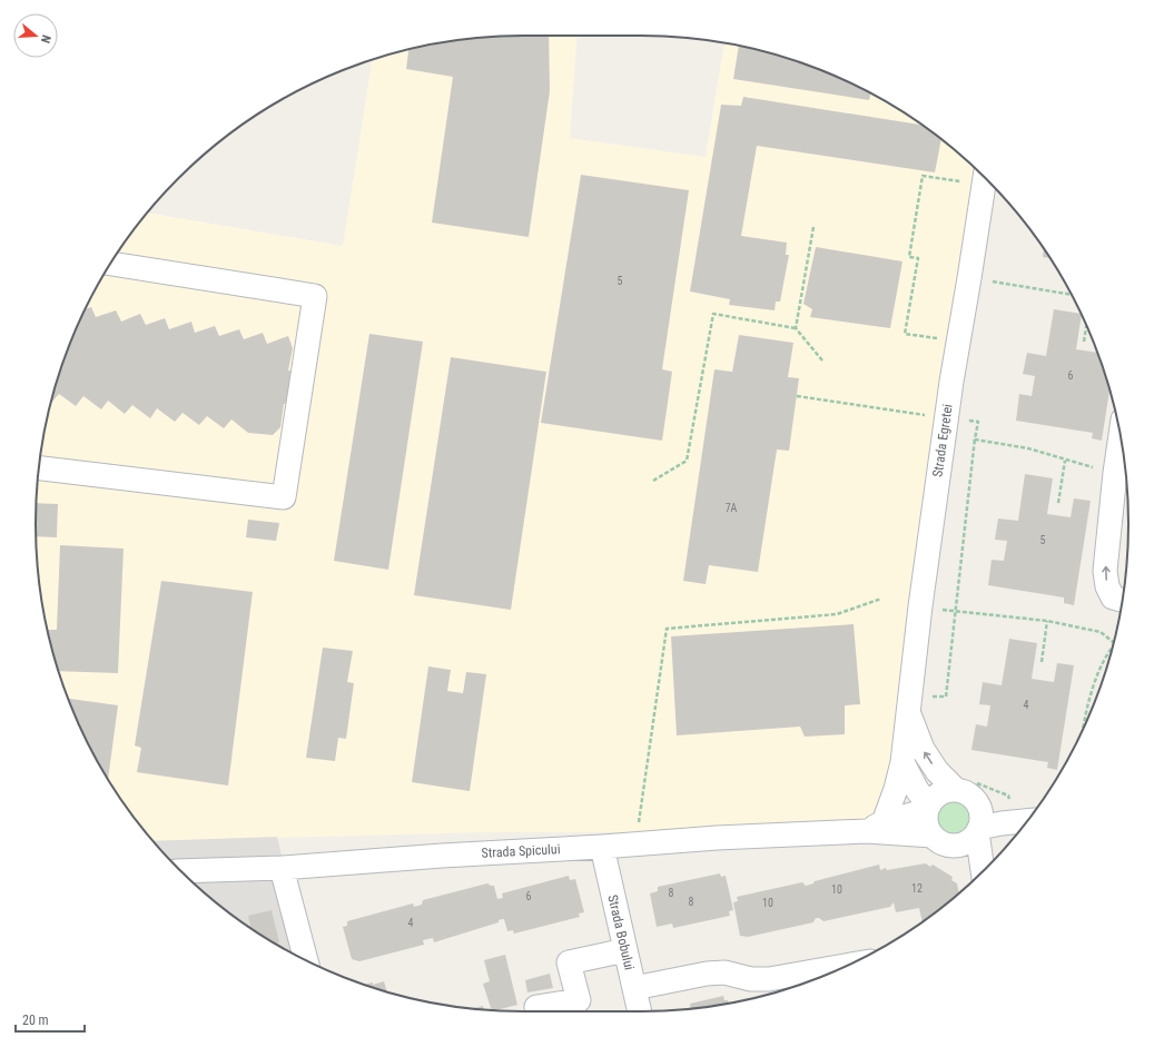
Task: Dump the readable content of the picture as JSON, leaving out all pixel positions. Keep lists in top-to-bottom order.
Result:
{
  "streets": {
    "street": ["Strada Egretei", "Strada Spicului", "Strada Bobului"]
  },
  "crossings": [
    ["Strada Egretei", "Strada Spicului"],
    ["Strada Spicului", "Strada Bobului"]
  ],
  "house_numbers": [
    "5",
    "6",
    "7A",
    "5",
    "4",
    "12",
    "10",
    "8",
    "6",
    "8",
    "10",
    "4"
  ],
  "scale_bar": "20 m",
  "north": "right"
}
